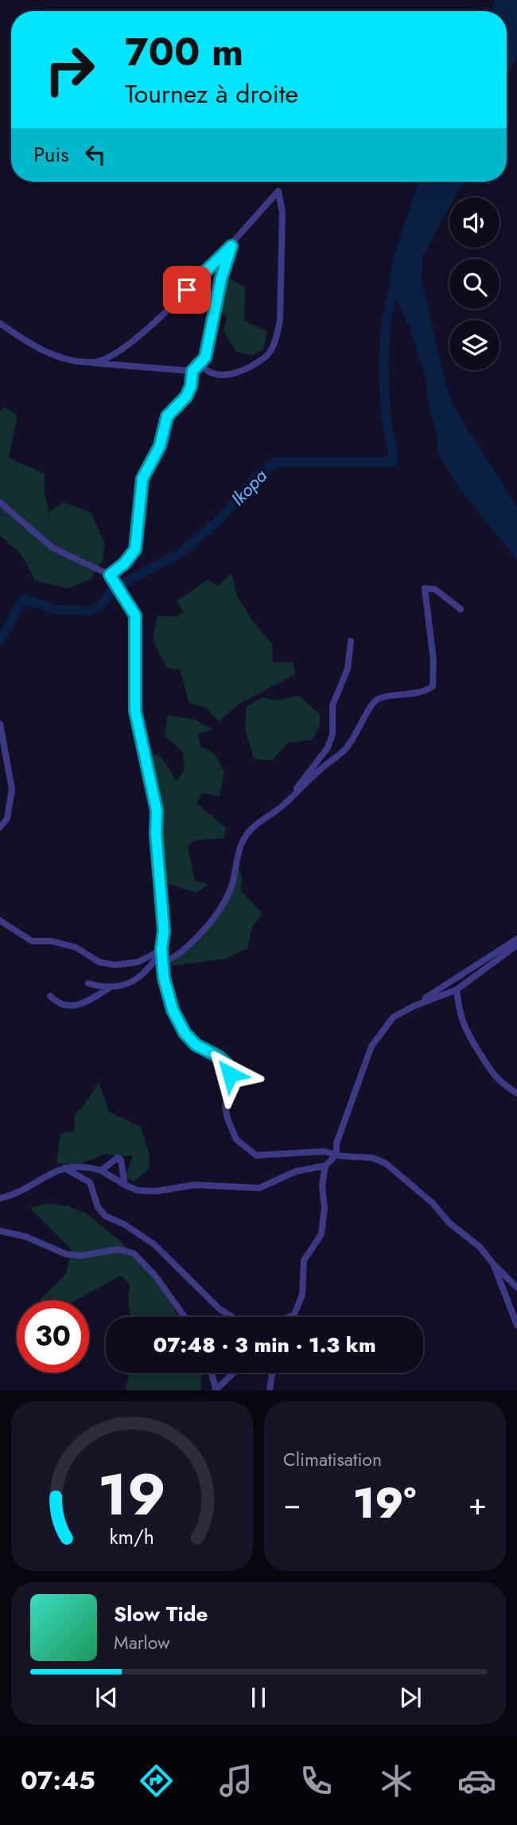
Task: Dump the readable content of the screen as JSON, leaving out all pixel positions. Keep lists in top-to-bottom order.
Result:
{
  "water": ["Ikopa"],
  "page": {
    "turn": ["700 m", "Tournez à droite"],
    "then": "Puis",
    "limit": "30",
    "trip": "07:48 · 3 min · 1.3 km",
    "tile": "Climatisation",
    "heat": ["−", "19°", "+"],
    "song": ["Slow Tide", "Marlow"],
    "tabs": "07:45",
    "gauge": ["19", "km/h"]
  }
}
